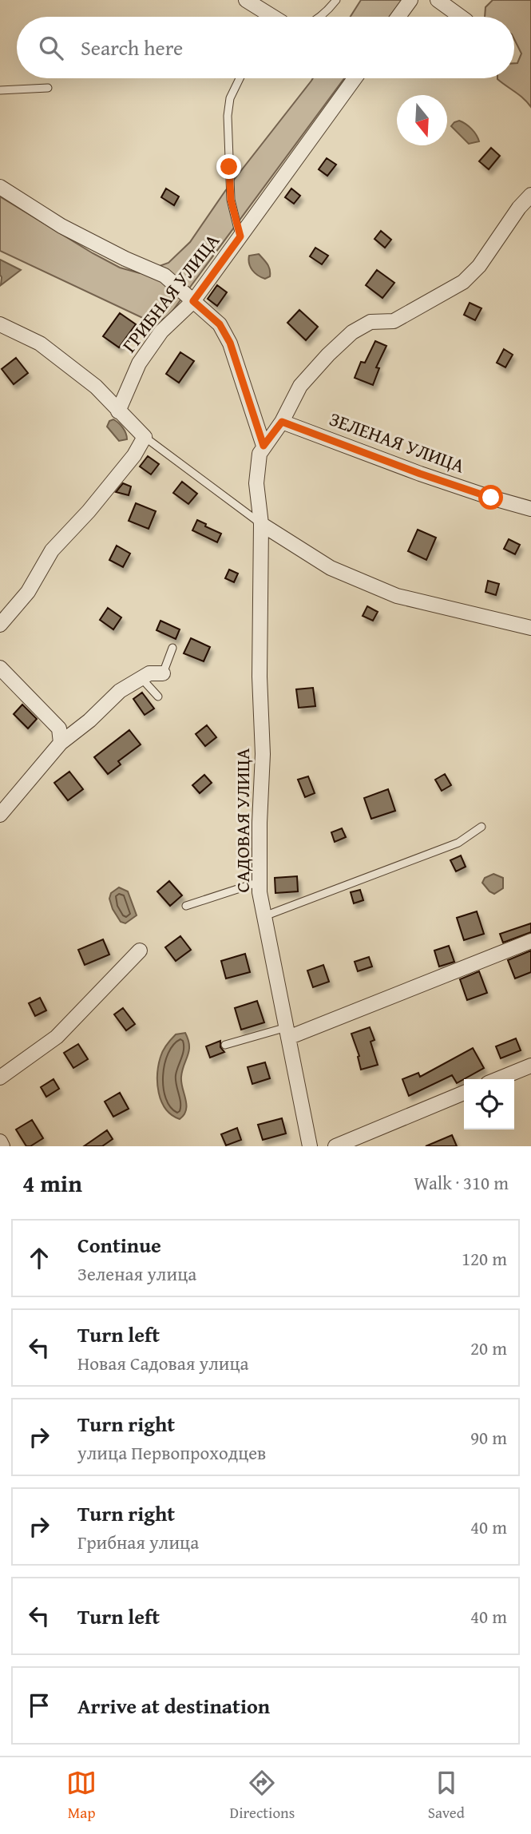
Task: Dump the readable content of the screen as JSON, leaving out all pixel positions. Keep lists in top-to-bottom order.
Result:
{
  "streets": {
    "street": ["ГРИБНАЯ УЛИЦА", "ЗЕЛЕНАЯ УЛИЦА", "САДОВАЯ УЛИЦА"]
  },
  "north": "bottom",
  "page": {
    "search": "Search here",
    "heading": ["4 min", "Walk · 310 m"],
    "list": [
      ["Continue", "Зеленая улица", "120 m"],
      ["Turn left", "Новая Садовая улица", "20 m"],
      ["Turn right", "улица Первопроходцев", "90 m"],
      ["Turn right", "Грибная улица", "40 m"],
      ["Turn left", "40 m"],
      "Arrive at destination"
    ],
    "nav": ["Map", "Directions", "Saved"]
  }
}
